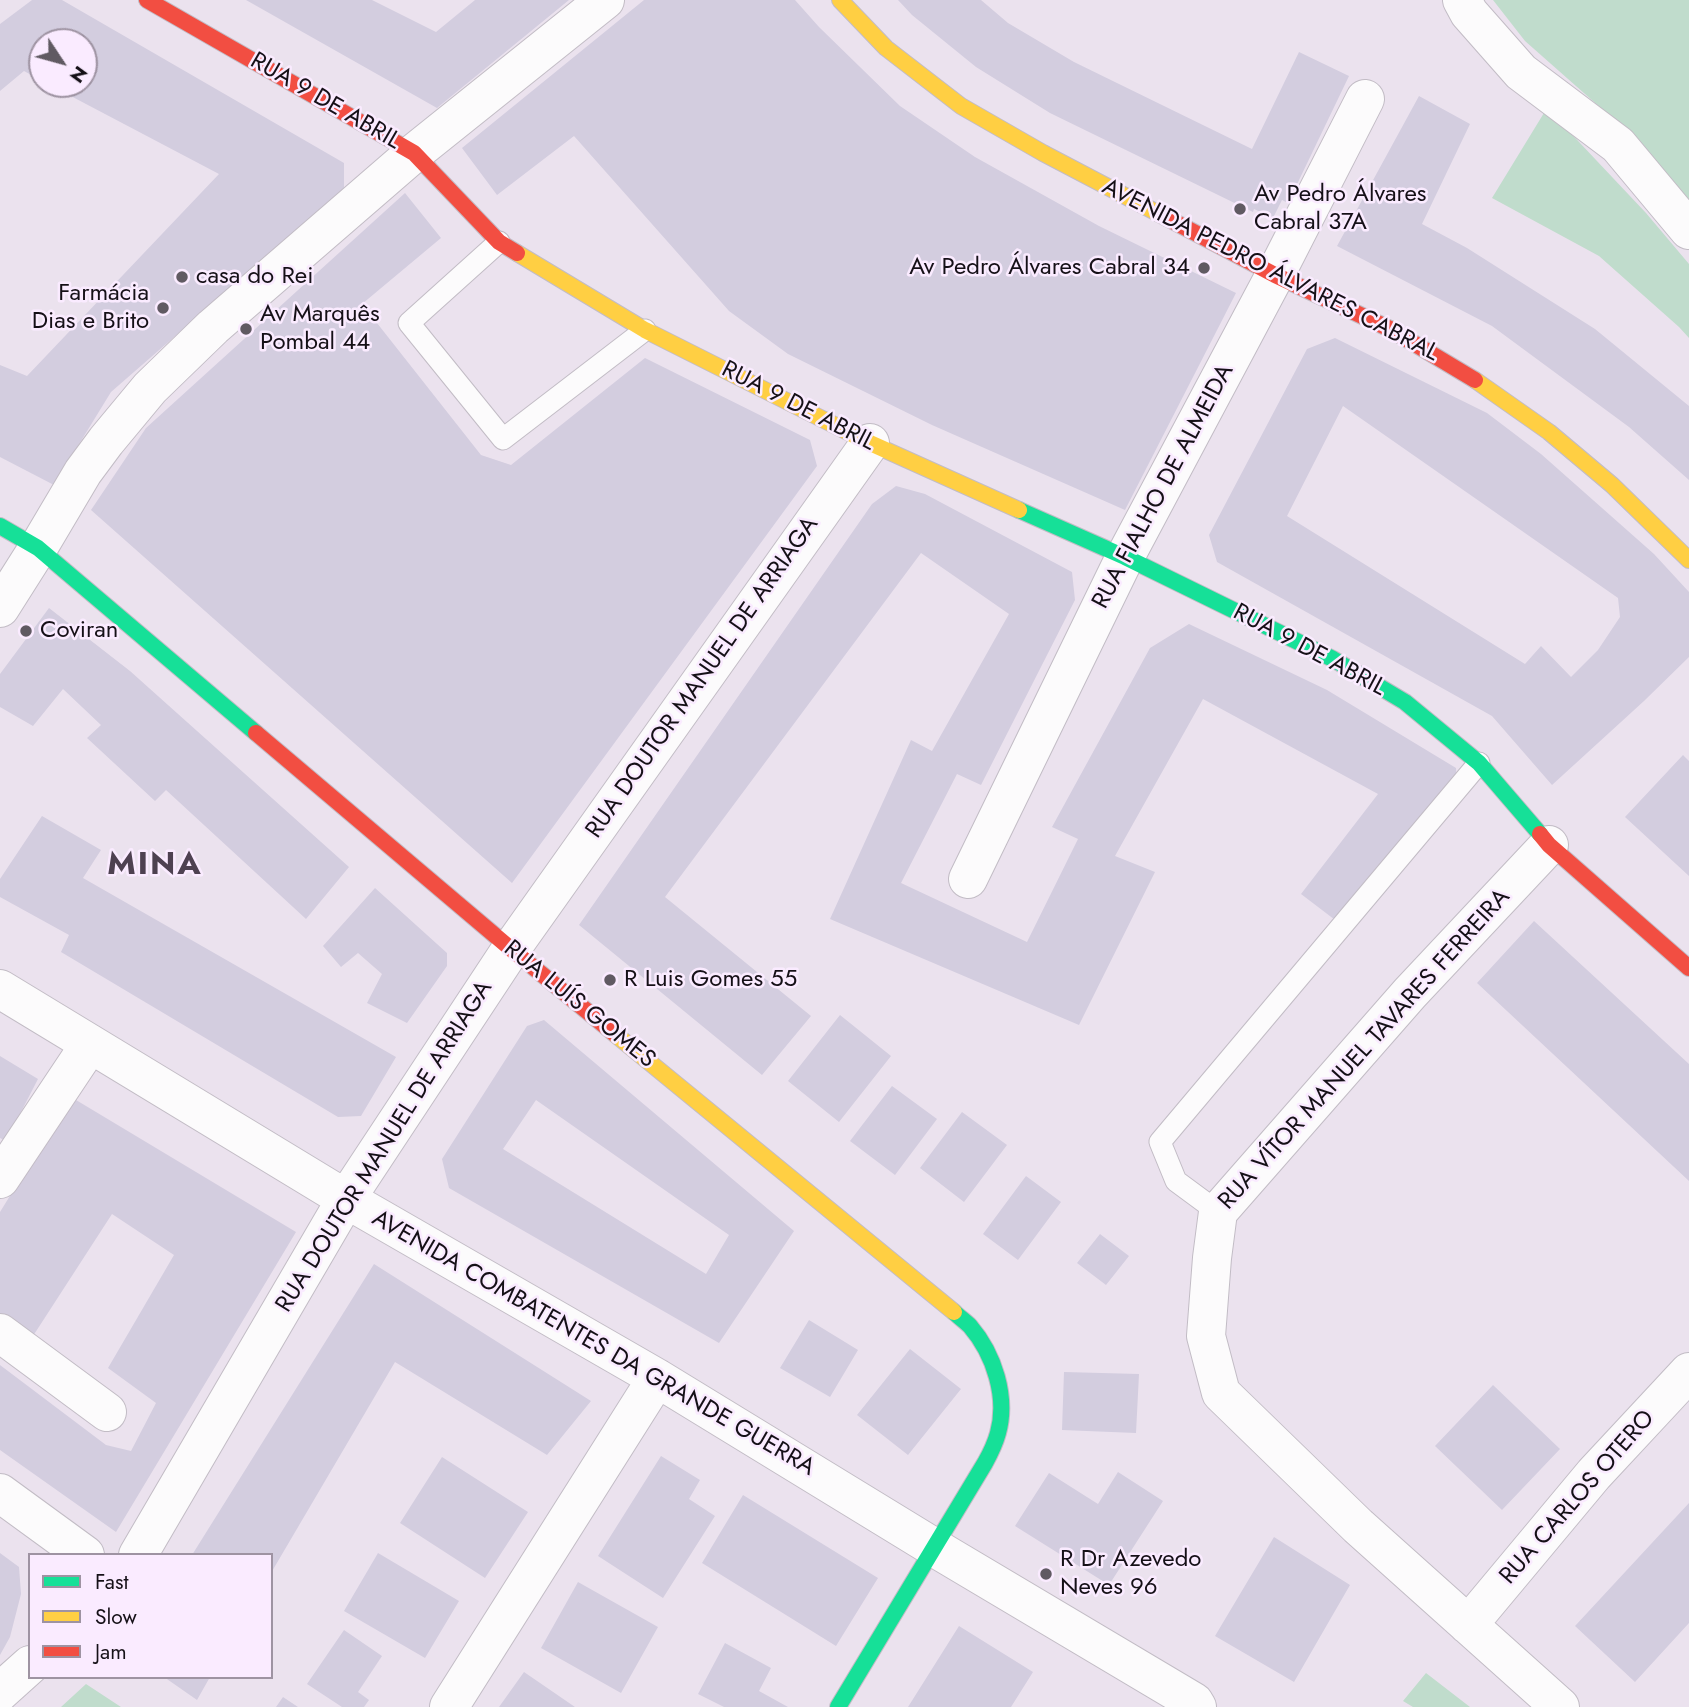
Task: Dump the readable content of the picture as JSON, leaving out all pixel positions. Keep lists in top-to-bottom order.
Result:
{
  "streets": {
    "street": [
      "RUA 9 DE ABRIL",
      "AVENIDA PEDRO ÁLVARES CABRAL",
      "RUA FIALHO DE ALMEIDA",
      "RUA DOUTOR MANUEL DE ARRIAGA",
      "RUA LUÍS GOMES",
      "RUA VÍTOR MANUEL TAVARES FERREIRA",
      "AVENIDA COMBATENTES DA GRANDE GUERRA",
      "RUA CARLOS OTERO"
    ]
  },
  "crossings": [
    ["RUA 9 DE ABRIL", "RUA FIALHO DE ALMEIDA"],
    ["RUA 9 DE ABRIL", "RUA DOUTOR MANUEL DE ARRIAGA"],
    ["RUA 9 DE ABRIL", "RUA VÍTOR MANUEL TAVARES FERREIRA"],
    ["AVENIDA PEDRO ÁLVARES CABRAL", "RUA FIALHO DE ALMEIDA"],
    ["RUA DOUTOR MANUEL DE ARRIAGA", "RUA LUÍS GOMES"],
    ["RUA DOUTOR MANUEL DE ARRIAGA", "AVENIDA COMBATENTES DA GRANDE GUERRA"],
    ["RUA LUÍS GOMES", "AVENIDA COMBATENTES DA GRANDE GUERRA"],
    ["RUA VÍTOR MANUEL TAVARES FERREIRA", "RUA CARLOS OTERO"]
  ],
  "districts": ["MINA"],
  "places": [
    "Av Pedro Álvares Cabral 37A",
    "Av Pedro Álvares Cabral 34",
    "casa do Rei",
    "Farmácia Dias e Brito",
    "Av Marquês Pombal 44",
    "Coviran",
    "R Luis Gomes 55",
    "R Dr Azevedo Neves 96"
  ],
  "legend": ["Fast", "Slow", "Jam"],
  "north": "bottom right"
}
